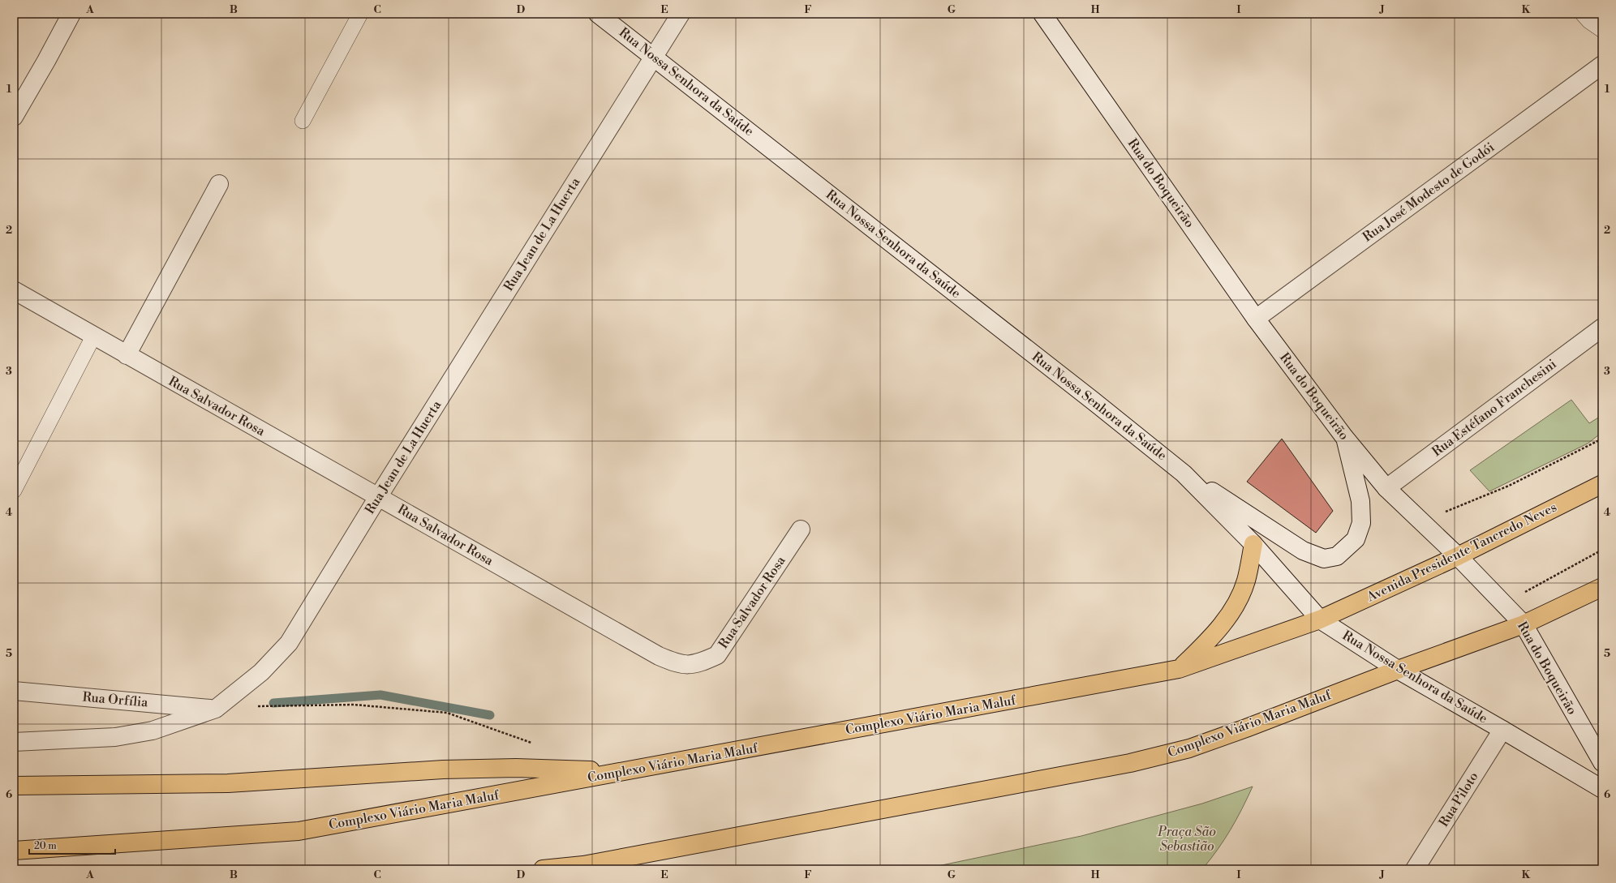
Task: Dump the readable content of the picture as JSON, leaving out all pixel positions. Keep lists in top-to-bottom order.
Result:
{
  "streets": {
    "highway": ["Avenida Presidente Tancredo Neves", "Complexo Viário Maria Maluf"],
    "street": [
      "Rua Nossa Senhora da Saúde",
      "Rua do Boqueirão",
      "Rua José Modesto de Godói",
      "Rua Jean de La Huerta",
      "Rua Salvador Rosa",
      "Rua Estéfano Franchesini",
      "Rua Orfília",
      "Rua Piloto"
    ]
  },
  "crossings": [
    ["Rua Nossa Senhora da Saúde", "Rua Jean de La Huerta"],
    ["Rua Nossa Senhora da Saúde", "Avenida Presidente Tancredo Neves"],
    ["Rua Nossa Senhora da Saúde", "Complexo Viário Maria Maluf"],
    ["Rua Nossa Senhora da Saúde", "Rua Piloto"],
    ["Rua do Boqueirão", "Rua José Modesto de Godói"],
    ["Rua do Boqueirão", "Rua Estéfano Franchesini"],
    ["Rua do Boqueirão", "Avenida Presidente Tancredo Neves"],
    ["Rua Jean de La Huerta", "Rua Salvador Rosa"],
    ["Rua Jean de La Huerta", "Rua Orfília"],
    ["Avenida Presidente Tancredo Neves", "Complexo Viário Maria Maluf"]
  ],
  "parks": ["Praça São Sebastião"],
  "scale_bar": "20 m",
  "grid": {
    "columns": [
      "A",
      "B",
      "C",
      "D",
      "E",
      "F",
      "G",
      "H",
      "I",
      "J",
      "K"
    ],
    "rows": [
      "1",
      "2",
      "3",
      "4",
      "5",
      "6"
    ]
  }
}
